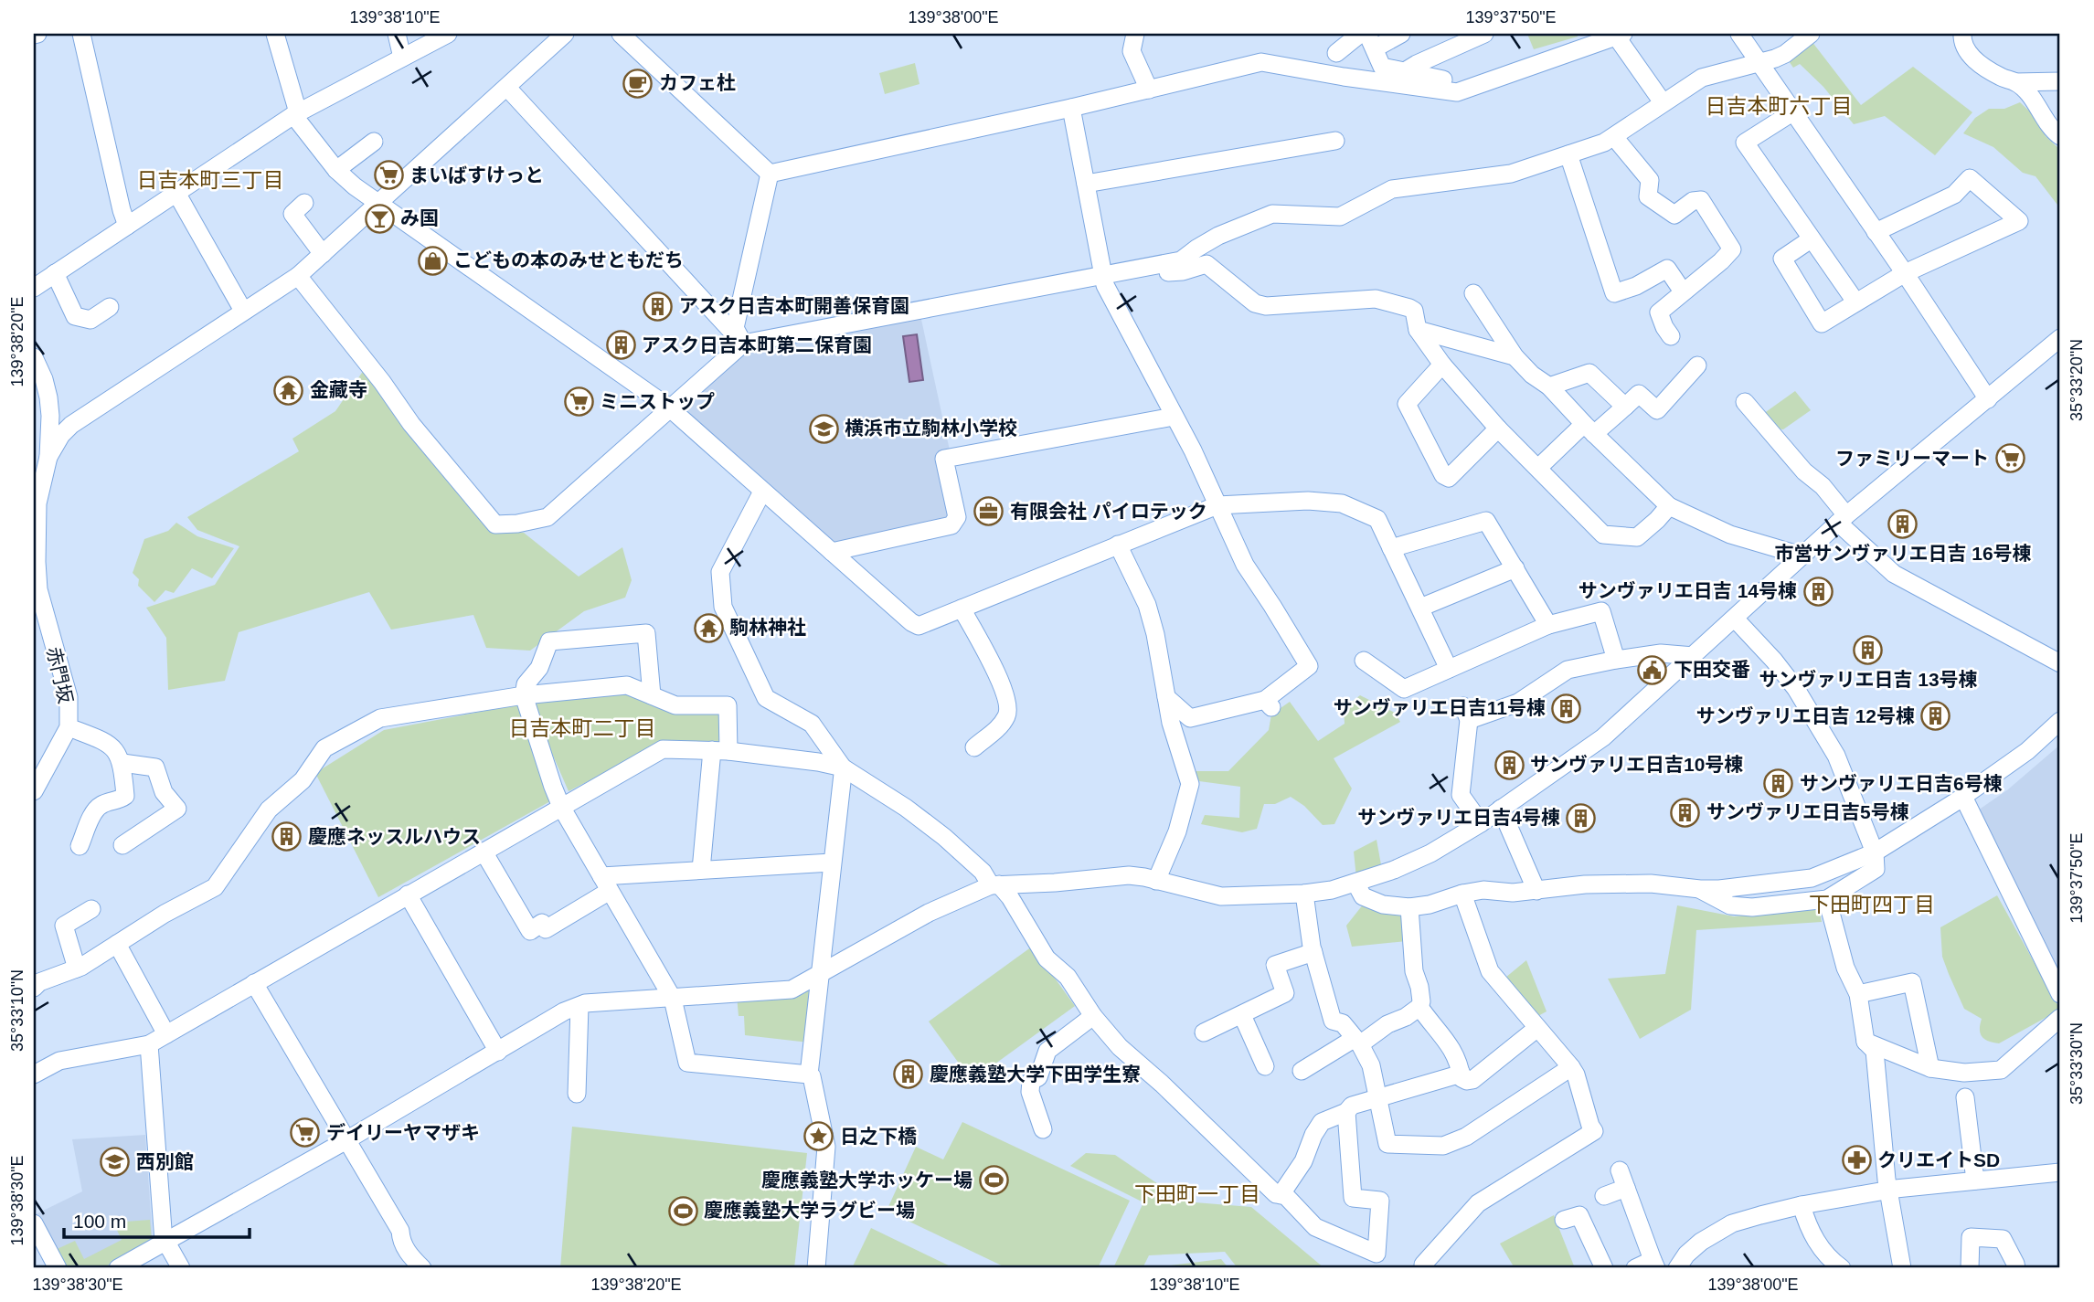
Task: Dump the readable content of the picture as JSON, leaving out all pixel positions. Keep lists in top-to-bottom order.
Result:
{
  "streets": {
    "street": ["赤門坂"]
  },
  "districts": [
    "日吉本町六丁目",
    "日吉本町三丁目",
    "日吉本町二丁目",
    "下田町四丁目",
    "下田町一丁目"
  ],
  "places": {
    "cafe": ["カフェ杜"],
    "supermarket": [
      "まいばすけっと",
      "ミニストップ",
      "ファミリーマート",
      "デイリーヤマザキ"
    ],
    "bar": ["み国"],
    "shop": ["こどもの本のみせともだち"],
    "building": [
      "アスク日吉本町開善保育園",
      "アスク日吉本町第二保育園",
      "市営サンヴァリエ日吉 16号棟",
      "サンヴァリエ日吉 14号棟",
      "サンヴァリエ日吉 13号棟",
      "サンヴァリエ日吉11号棟",
      "サンヴァリエ日吉 12号棟",
      "サンヴァリエ日吉10号棟",
      "サンヴァリエ日吉6号棟",
      "サンヴァリエ日吉5号棟",
      "サンヴァリエ日吉4号棟",
      "慶應ネッスルハウス",
      "慶應義塾大学下田学生寮"
    ],
    "temple": ["金藏寺", "駒林神社"],
    "school or university": ["横浜市立駒林小学校", "西別館"],
    "office": ["有限会社 パイロテック"],
    "public building": ["下田交番"],
    "place": ["日之下橋"],
    "pharmacy": ["クリエイトSD"],
    "sports": ["慶應義塾大学ホッケー場", "慶應義塾大学ラグビー場"]
  },
  "scale_bar": "100 m",
  "coordinates": [
    "139°38'10\"E",
    "139°38'00\"E",
    "139°37'50\"E",
    "139°38'20\"E",
    "35°33'20\"N",
    "35°33'10\"N",
    "35°33'30\"N",
    "139°38'30\"E"
  ]
}
